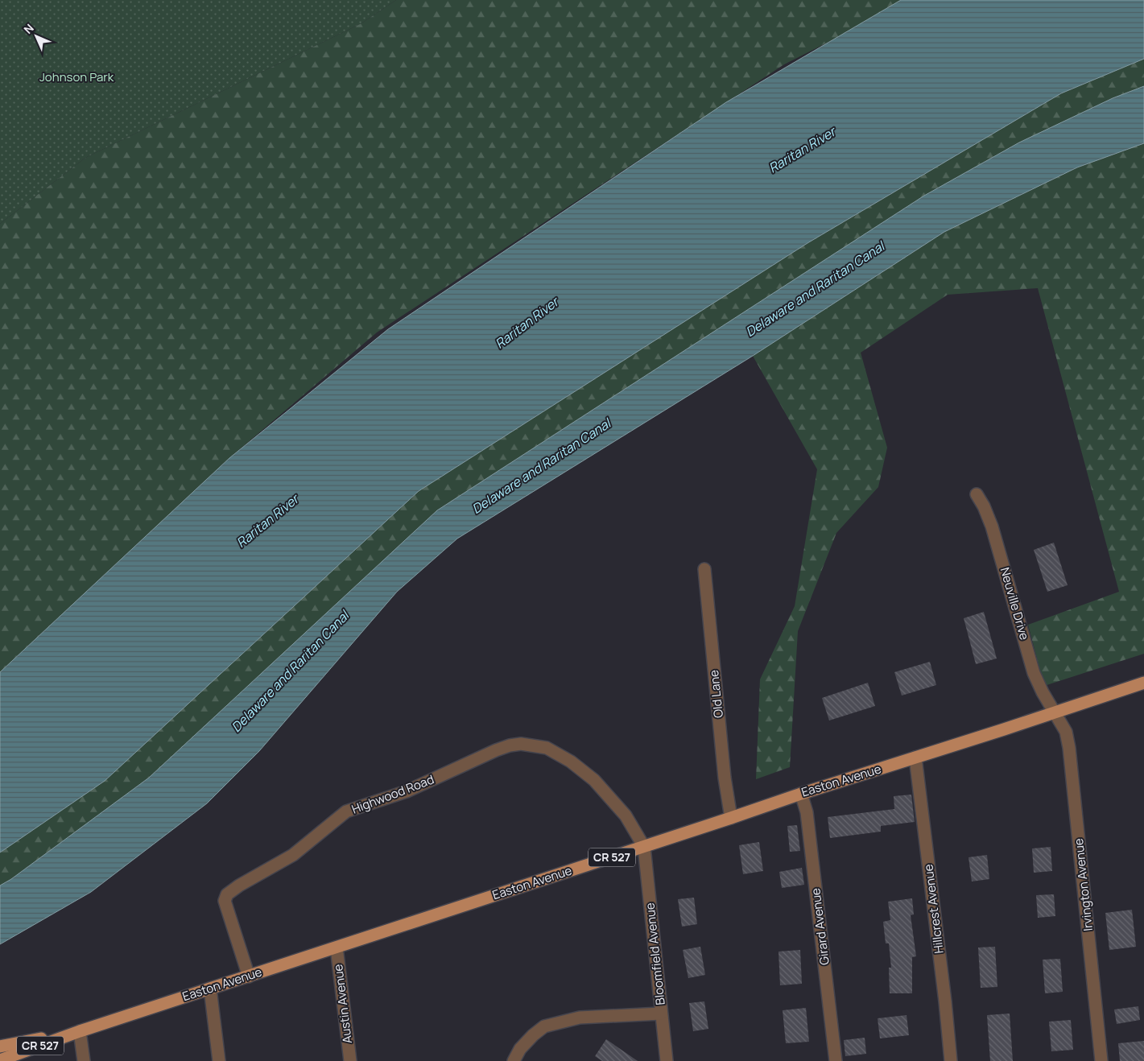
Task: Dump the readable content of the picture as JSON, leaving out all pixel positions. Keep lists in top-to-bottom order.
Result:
{
  "streets": {
    "main road": ["Easton Avenue", "CR 527"],
    "street": [
      "Neuville Drive",
      "Old Lane",
      "Highwood Road",
      "Irvington Avenue",
      "Hillcrest Avenue",
      "Girard Avenue",
      "Bloomfield Avenue",
      "Austin Avenue"
    ]
  },
  "crossings": [
    ["Neuville Drive", "Easton Avenue"],
    ["Neuville Drive", "Irvington Avenue"],
    ["Old Lane", "Easton Avenue"],
    ["Easton Avenue", "Highwood Road"],
    ["Easton Avenue", "Irvington Avenue"],
    ["Easton Avenue", "Hillcrest Avenue"],
    ["Easton Avenue", "Girard Avenue"],
    ["Easton Avenue", "Bloomfield Avenue"],
    ["Easton Avenue", "Austin Avenue"],
    ["Highwood Road", "Bloomfield Avenue"]
  ],
  "water": ["Raritan River", "Delaware and Raritan Canal"],
  "parks": ["Johnson Park"],
  "north": "top left"
}
